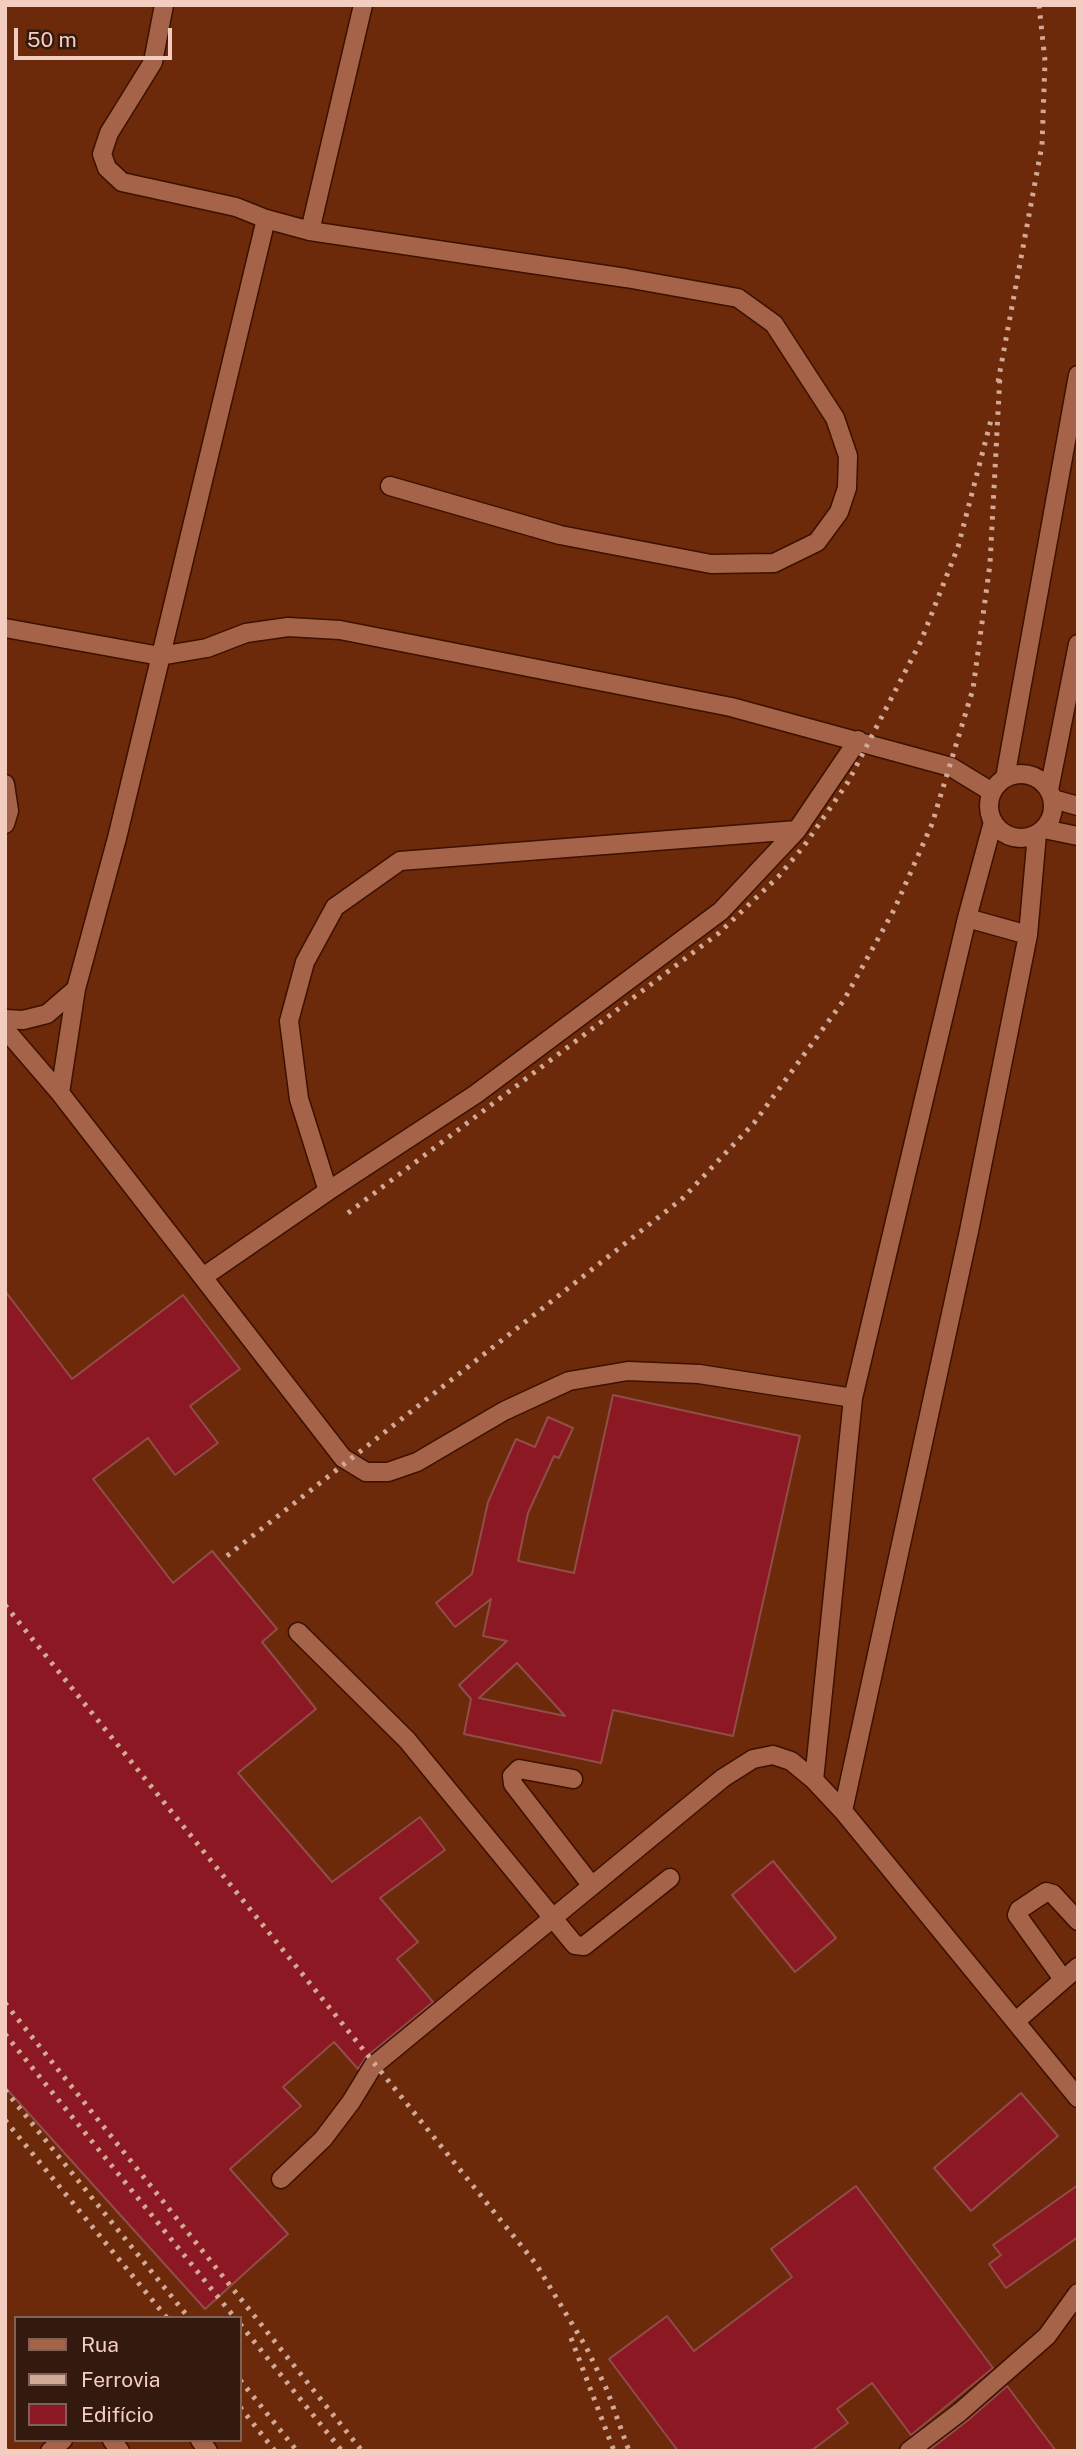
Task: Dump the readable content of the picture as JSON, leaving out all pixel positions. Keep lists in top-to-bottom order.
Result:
{
  "legend": ["Rua", "Ferrovia", "Edifício"],
  "scale_bar": "50 m"
}
